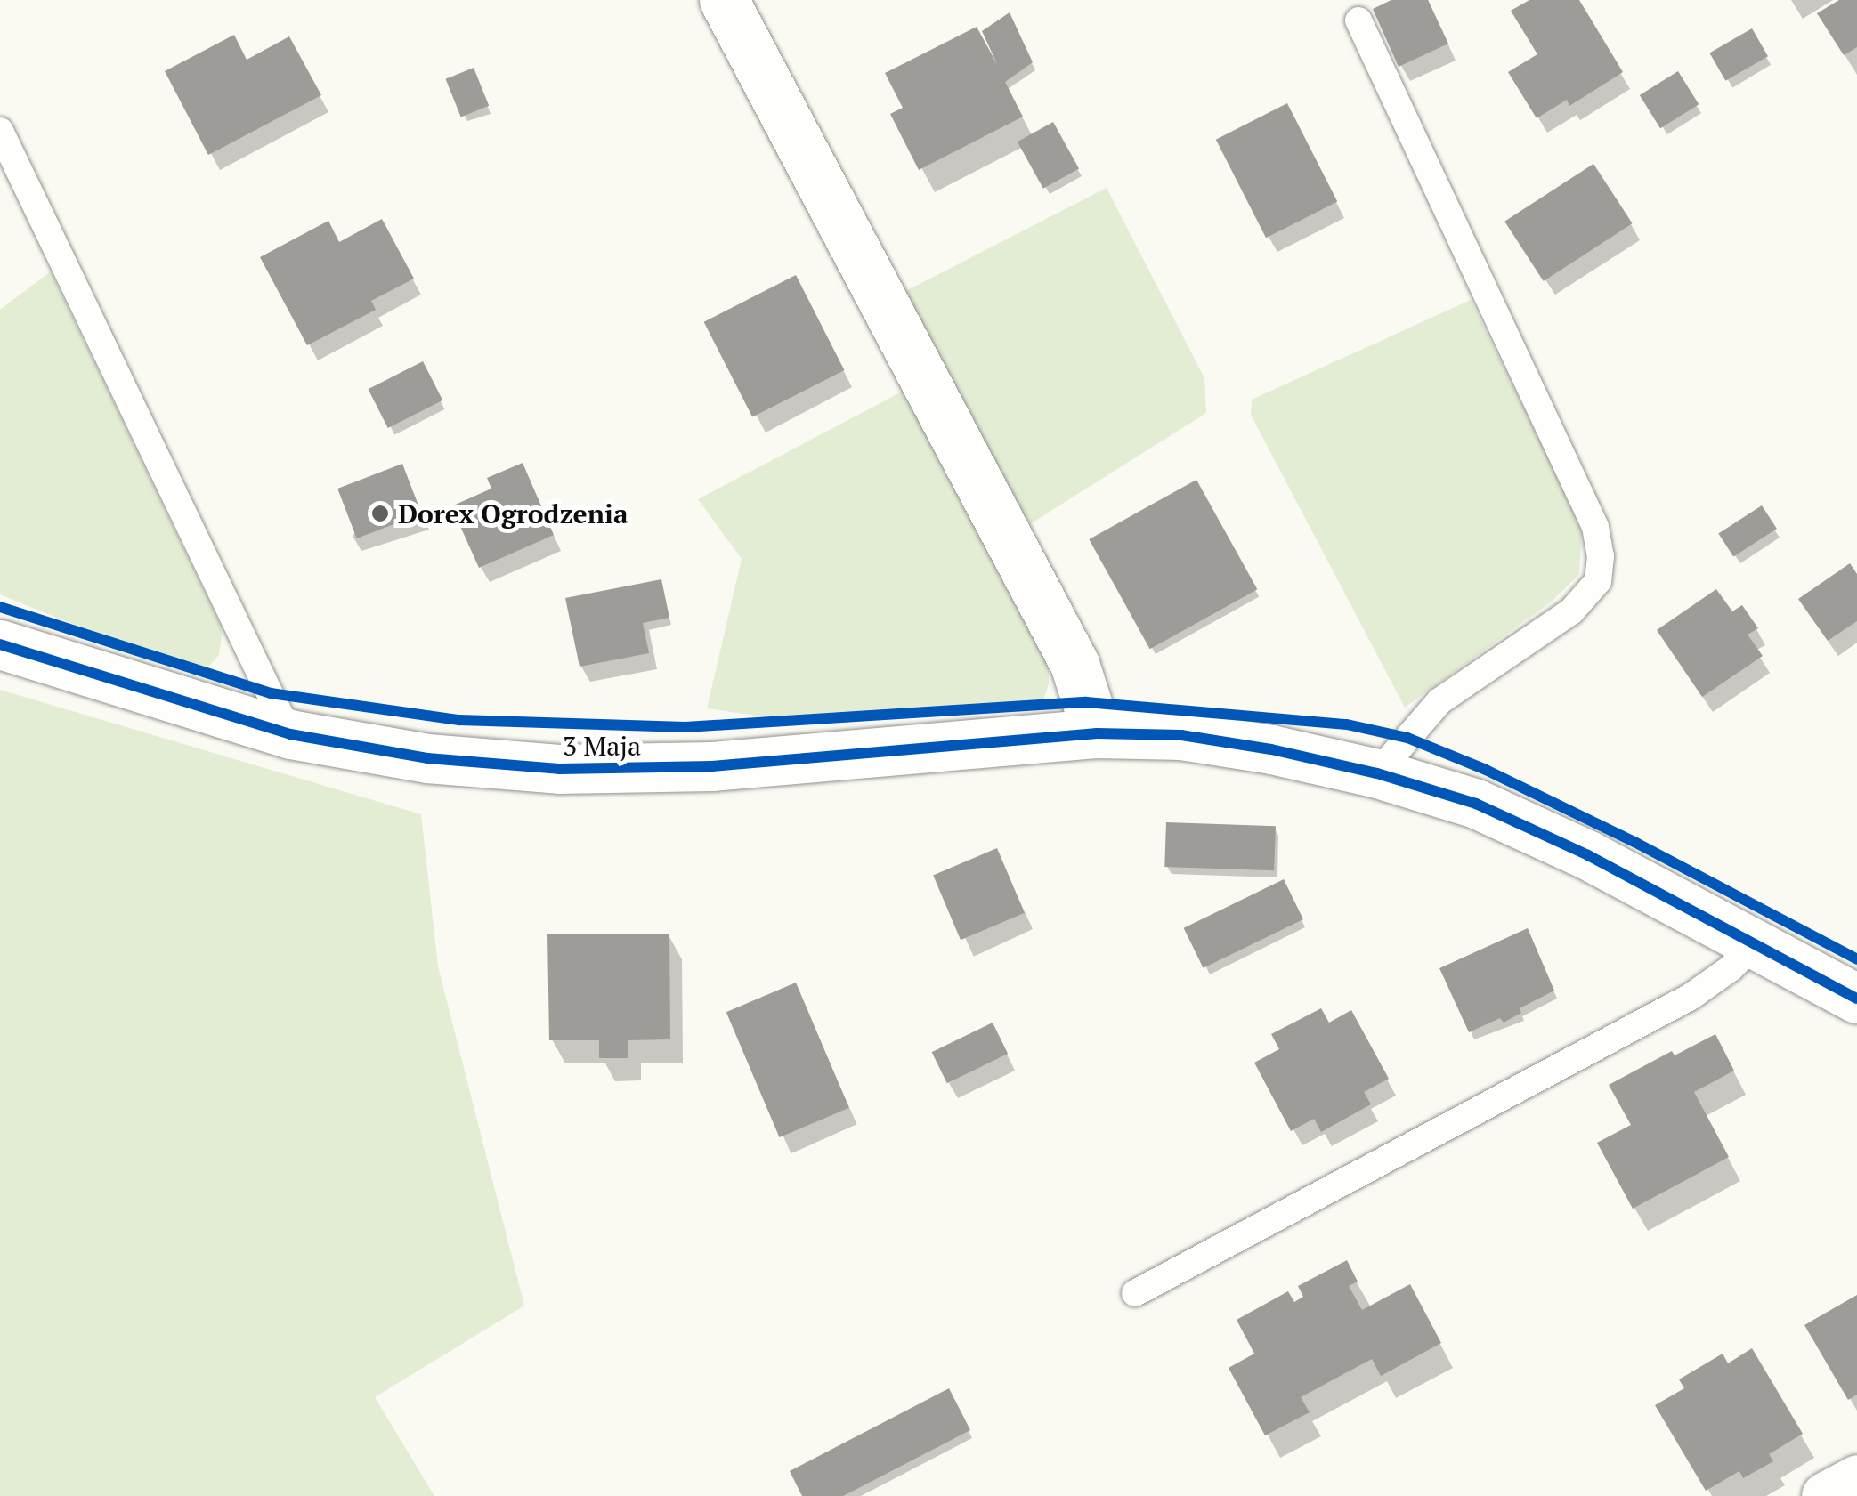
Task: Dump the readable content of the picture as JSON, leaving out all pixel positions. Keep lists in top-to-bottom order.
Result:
{
  "streets": {
    "street": ["3 Maja"]
  },
  "places": ["Dorex Ogrodzenia"]
}
